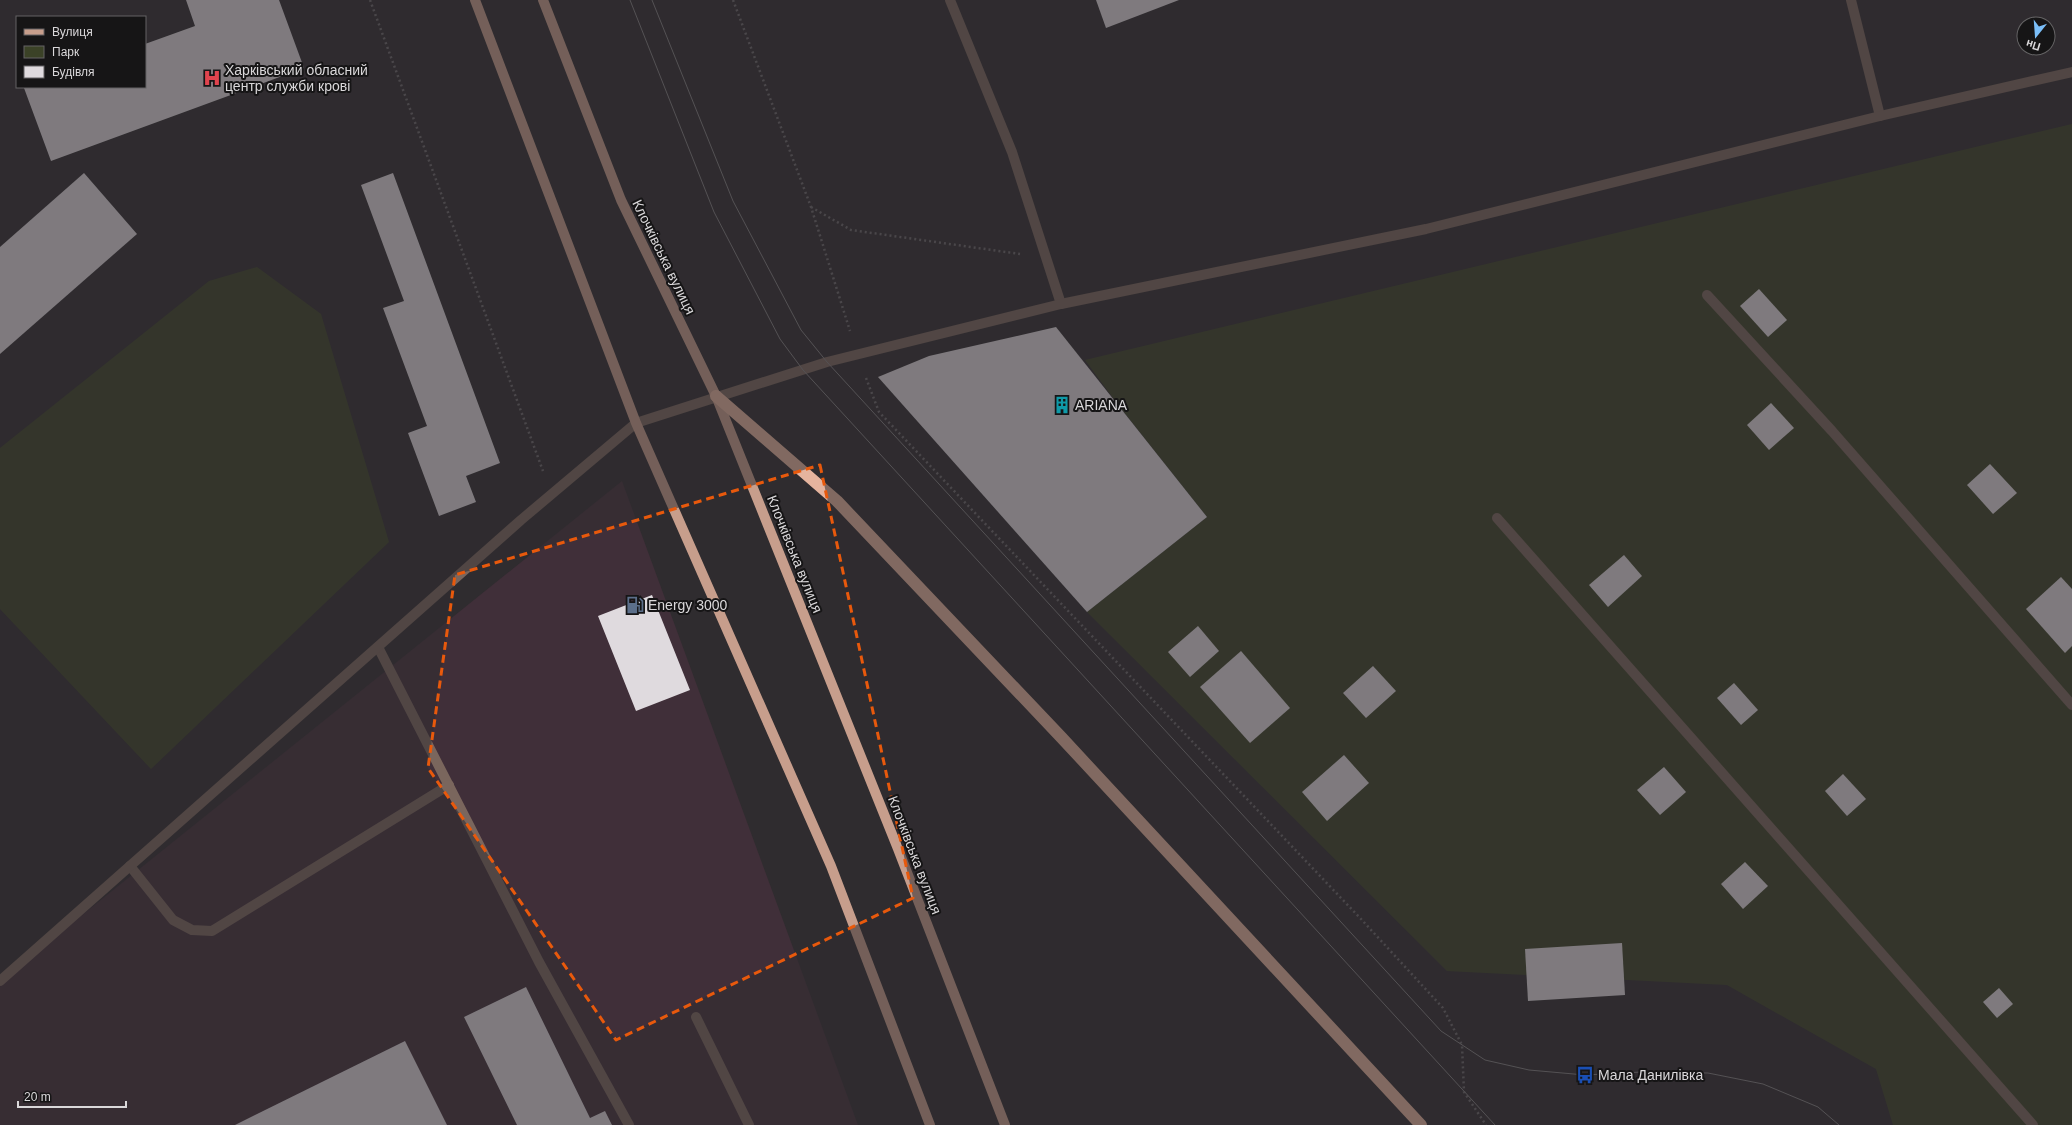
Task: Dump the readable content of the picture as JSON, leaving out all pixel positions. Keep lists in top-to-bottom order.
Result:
{
  "streets": {
    "main road": ["Клочківська вулиця"]
  },
  "places": {
    "hospital": ["Харківський обласний центр служби крові"],
    "building": ["ARIANA"],
    "fuel station": ["Energy 3000"],
    "bus stop": ["Мала Данилівка"]
  },
  "legend": ["Вулиця", "Парк", "Будівля"],
  "scale_bar": "20 m",
  "north": "bottom"
}
